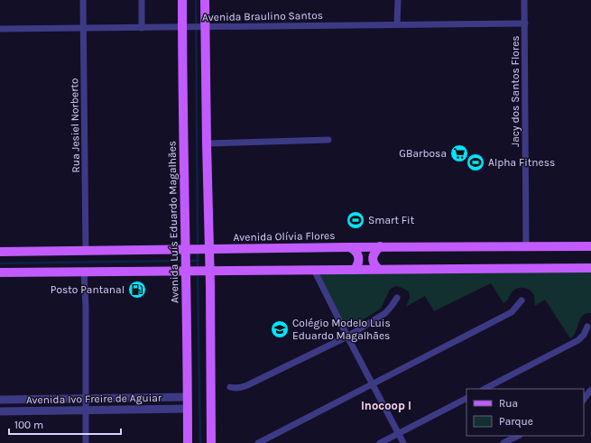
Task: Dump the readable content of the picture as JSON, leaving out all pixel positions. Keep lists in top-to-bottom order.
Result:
{
  "streets": {
    "main road": ["Avenida Luís Eduardo Magalhães", "Avenida Olívia Flores"],
    "street": [
      "Avenida Braulino Santos",
      "Jacy dos Santos Flores",
      "Rua Jesiel Norberto",
      "Avenida Ivo Freire de Aguiar"
    ]
  },
  "crossings": [
    ["Avenida Braulino Santos", "Jacy dos Santos Flores"],
    ["Avenida Braulino Santos", "Rua Jesiel Norberto"],
    ["Avenida Braulino Santos", "Avenida Luís Eduardo Magalhães"],
    ["Jacy dos Santos Flores", "Avenida Olívia Flores"],
    ["Rua Jesiel Norberto", "Avenida Olívia Flores"],
    ["Avenida Luís Eduardo Magalhães", "Avenida Olívia Flores"],
    ["Avenida Luís Eduardo Magalhães", "Avenida Ivo Freire de Aguiar"]
  ],
  "districts": ["Inocoop I"],
  "places": {
    "supermarket": ["GBarbosa"],
    "sports": ["Alpha Fitness", "Smart Fit"],
    "fuel station": ["Posto Pantanal"],
    "school or university": ["Colégio Modelo Luis Eduardo Magalhães"]
  },
  "legend": ["Rua", "Parque"],
  "scale_bar": "100 m"
}
